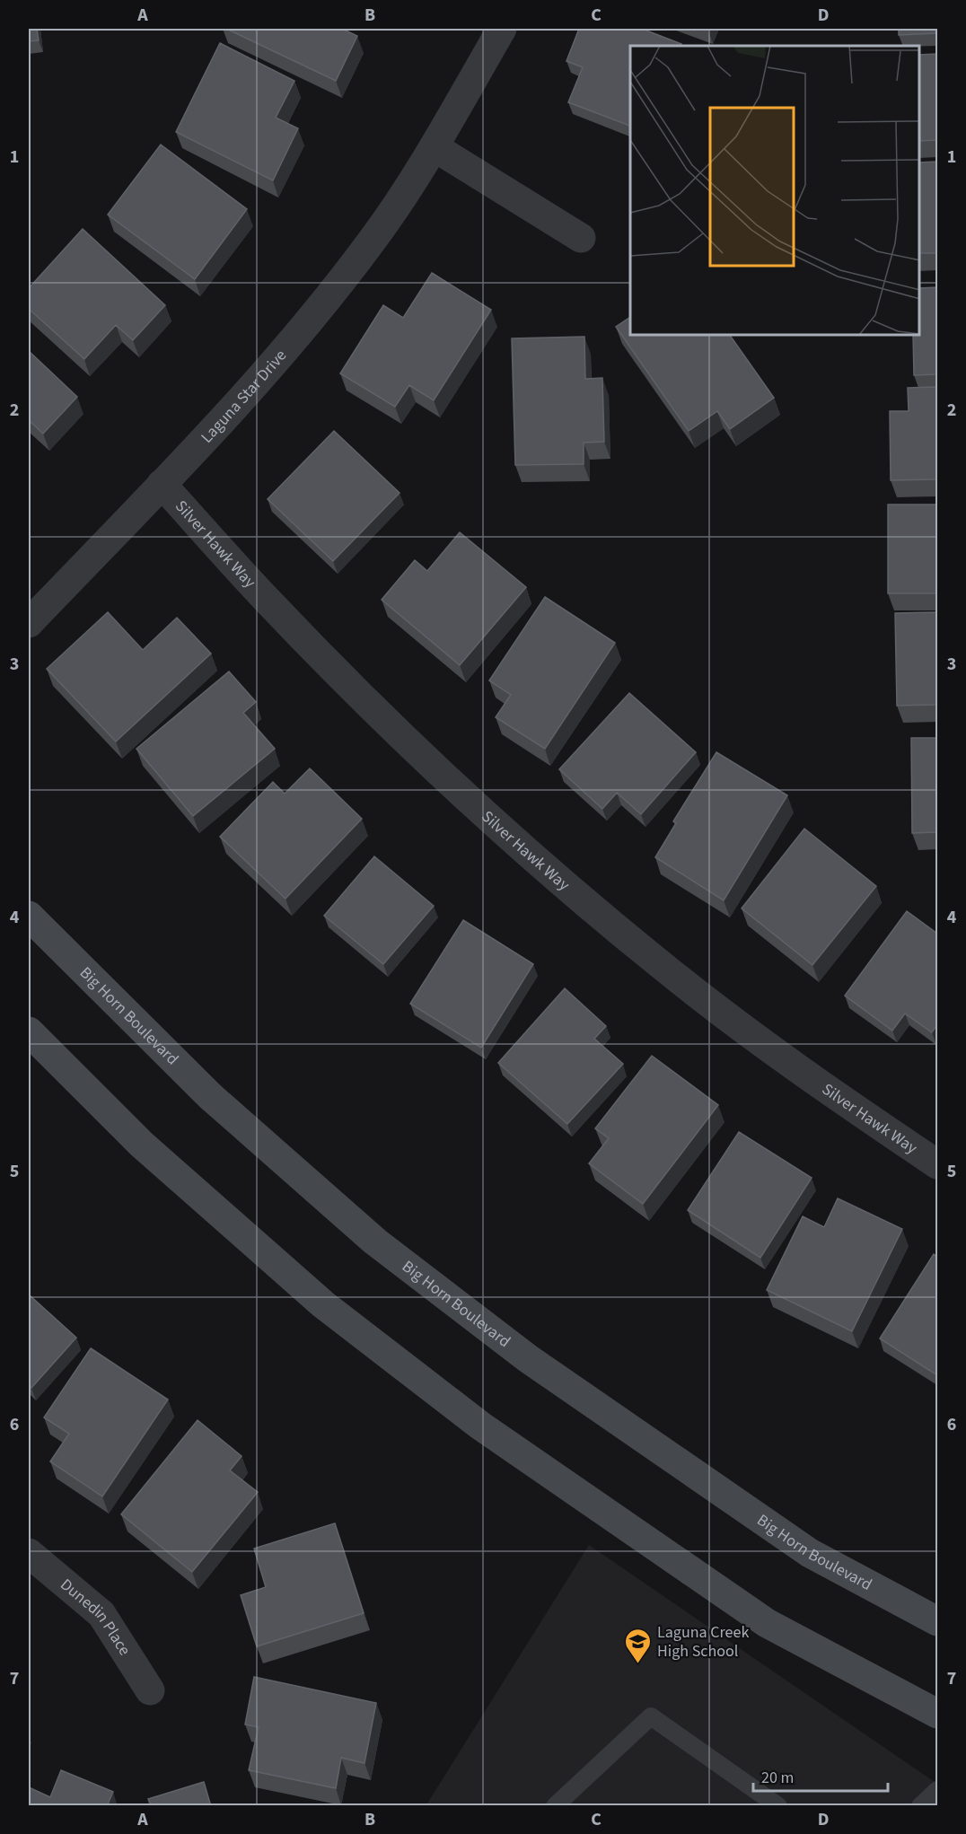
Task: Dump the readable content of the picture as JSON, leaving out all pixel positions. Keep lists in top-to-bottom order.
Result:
{
  "streets": {
    "main road": ["Big Horn Boulevard"],
    "street": ["Laguna Star Drive", "Silver Hawk Way", "Dunedin Place"]
  },
  "crossings": [
    ["Laguna Star Drive", "Silver Hawk Way"]
  ],
  "places": {
    "school or university": ["Laguna Creek High School"]
  },
  "scale_bar": "20 m",
  "grid": {
    "columns": [
      "A",
      "B",
      "C",
      "D"
    ],
    "rows": [
      "1",
      "2",
      "3",
      "4",
      "5",
      "6",
      "7"
    ]
  }
}
